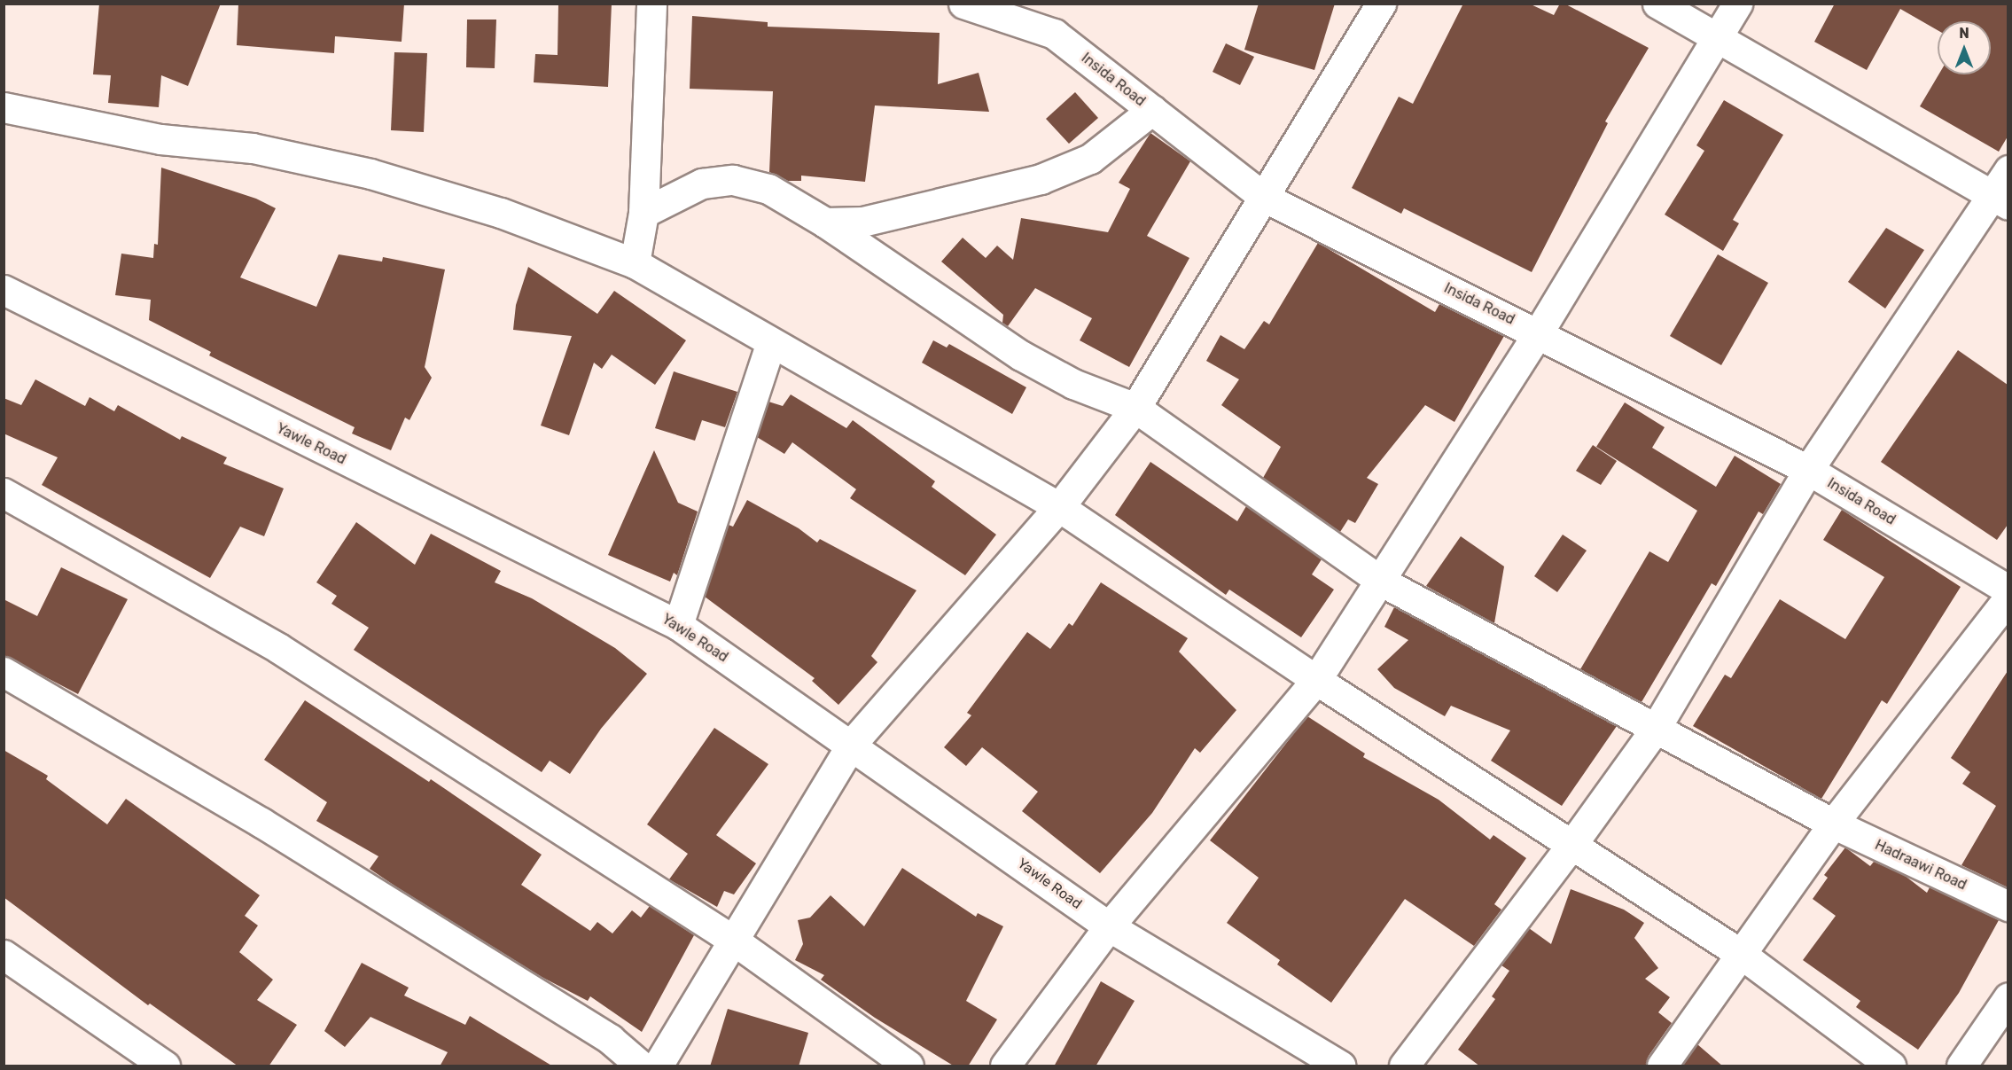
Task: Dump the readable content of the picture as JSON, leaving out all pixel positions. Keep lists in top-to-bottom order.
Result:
{
  "streets": {
    "street": ["Insida Road", "Yawle Road", "Hadraawi Road"]
  },
  "north": "top"
}
